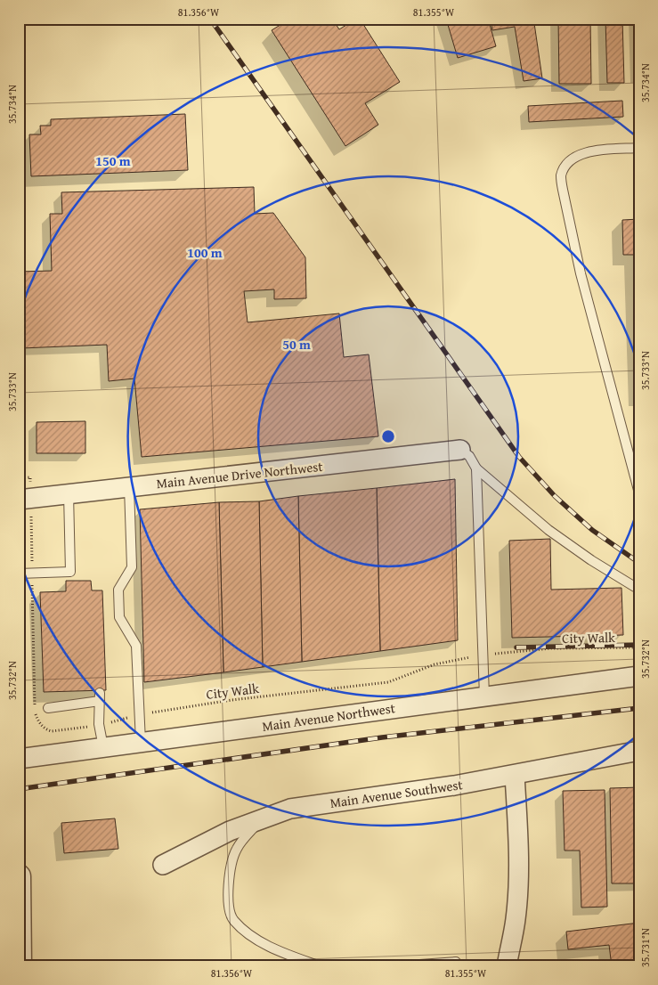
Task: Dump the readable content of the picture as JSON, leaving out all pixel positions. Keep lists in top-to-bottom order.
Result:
{
  "streets": {
    "street": ["Main Avenue Drive Northwest", "Main Avenue Northwest", "Main Avenue Southwest"],
    "path": ["City Walk"]
  },
  "crossings": [
    ["Main Avenue Drive Northwest", "City Walk"]
  ],
  "coordinates": [
    "81.356°W",
    "81.355°W",
    "35.734°N",
    "35.733°N",
    "35.732°N",
    "35.731°N"
  ],
  "rings": ["150 m", "100 m", "50 m"]
}
